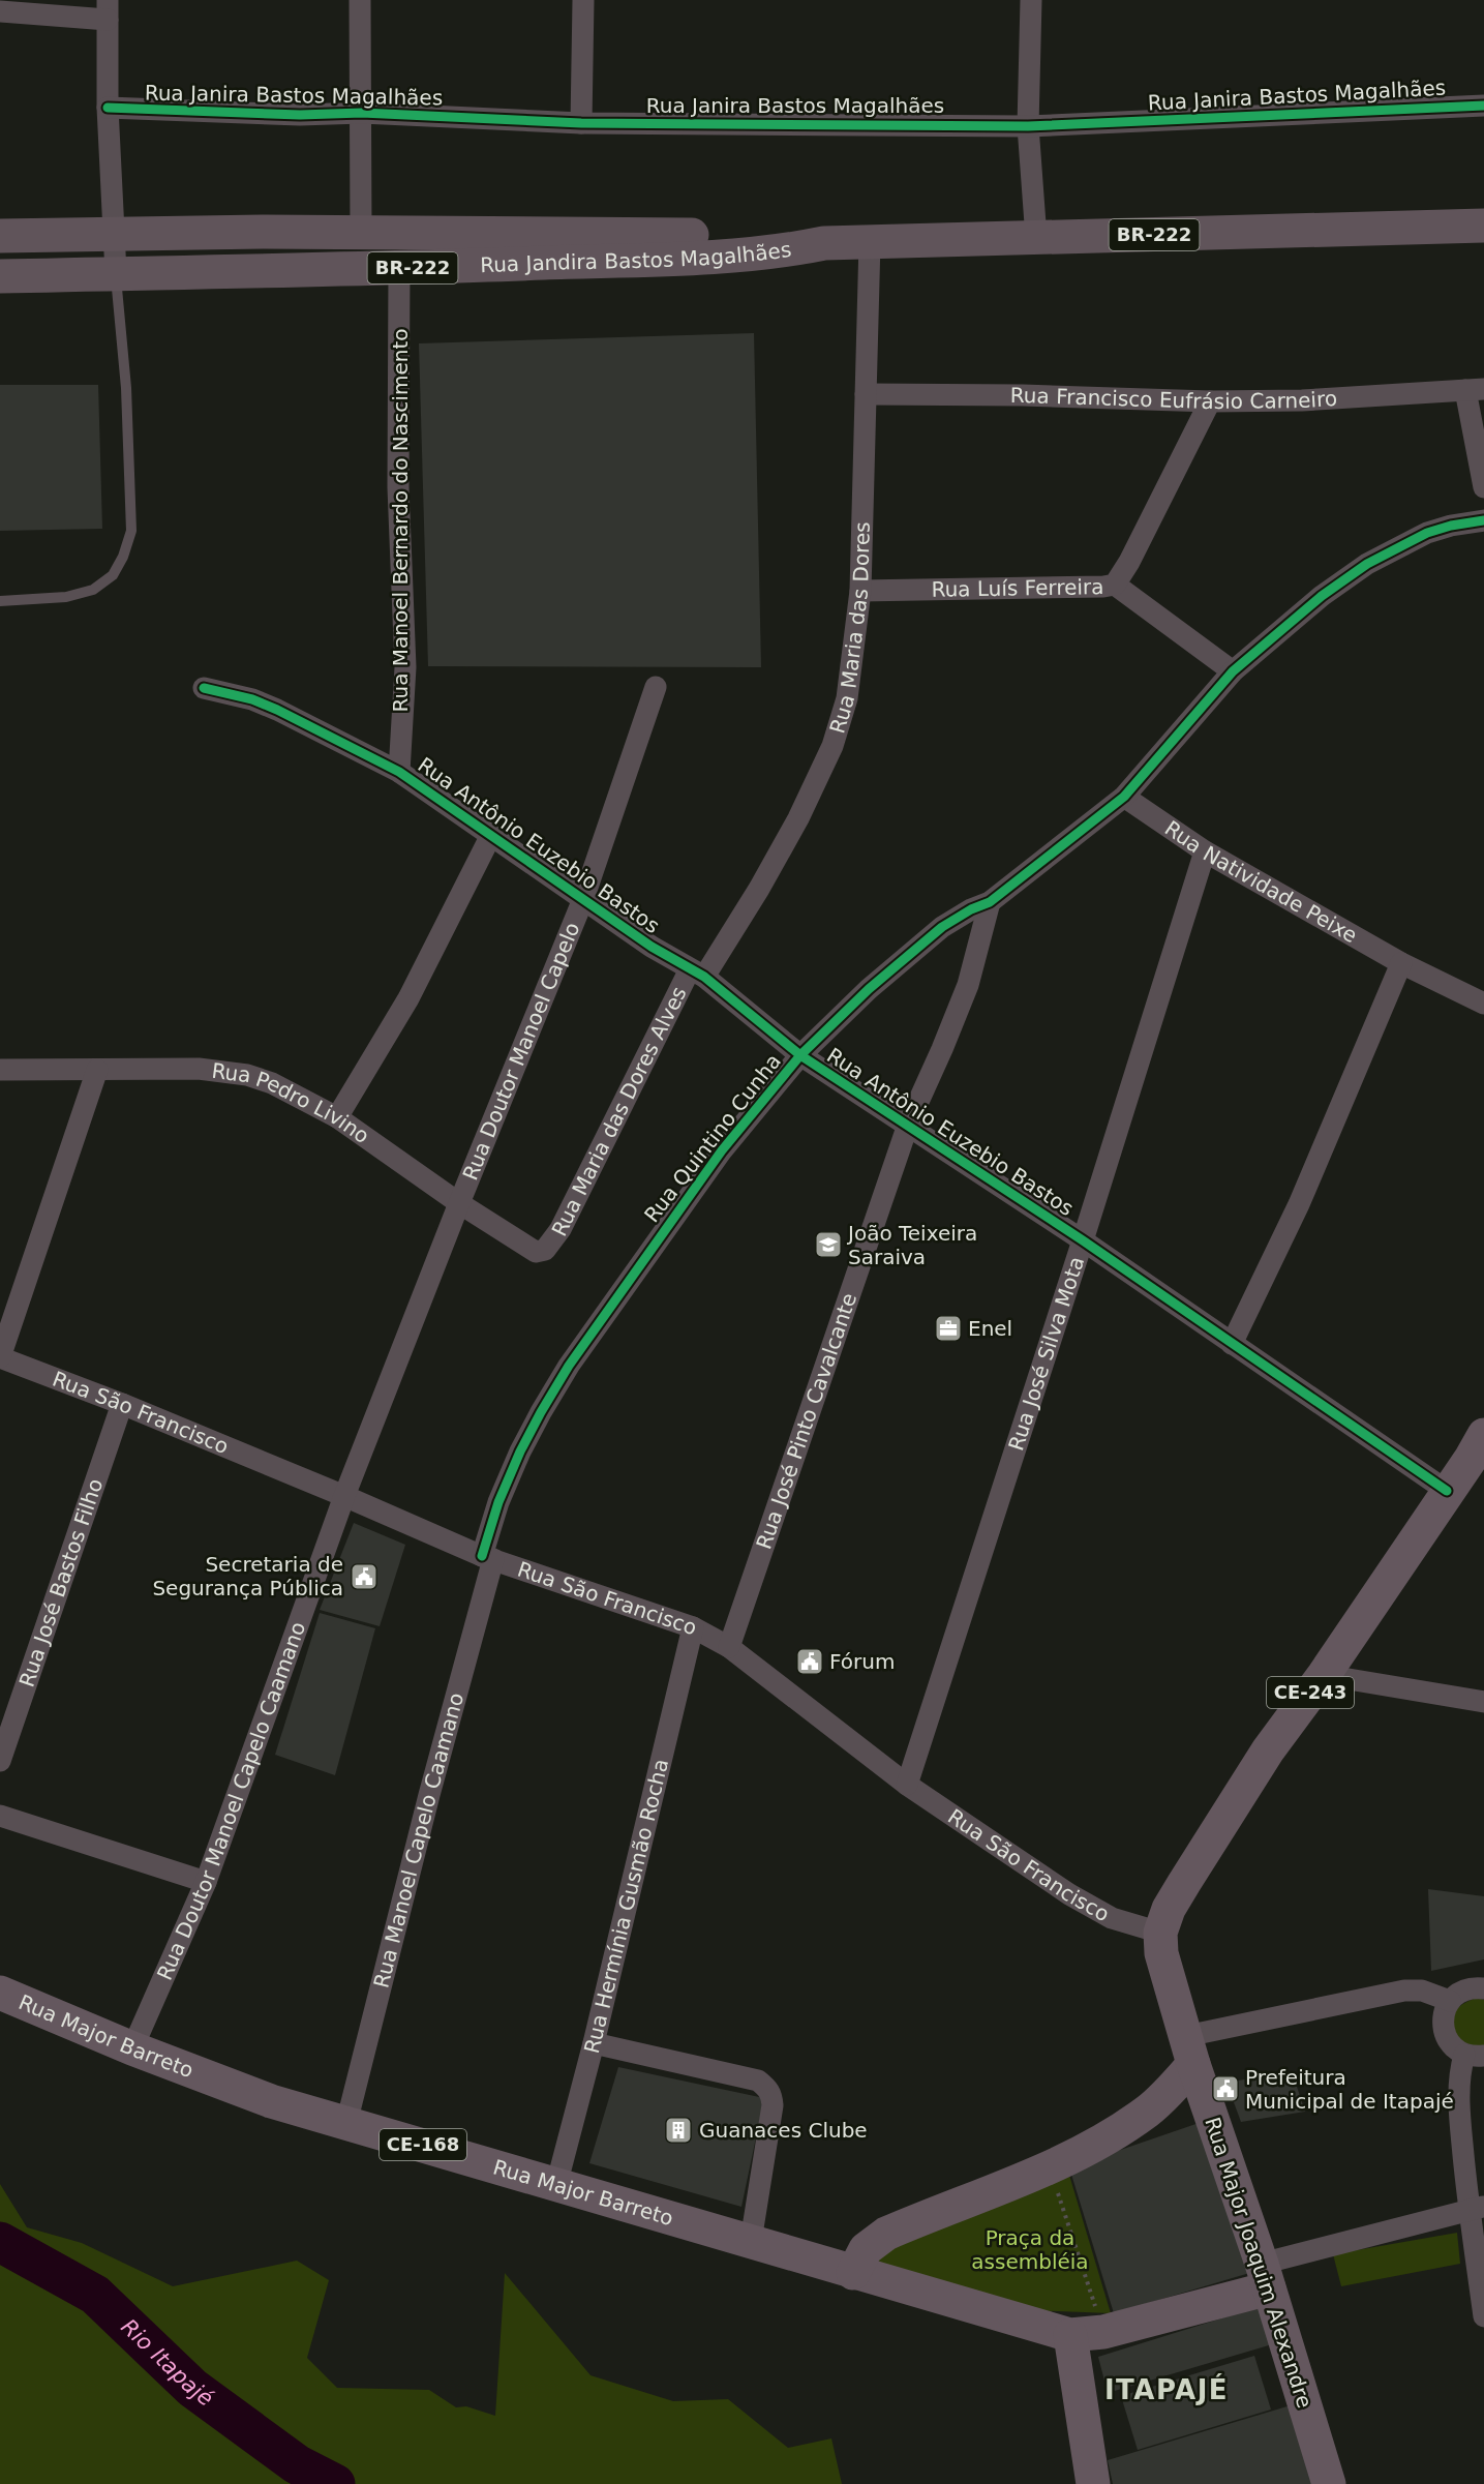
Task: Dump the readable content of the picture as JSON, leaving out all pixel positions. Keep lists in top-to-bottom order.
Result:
{
  "streets": {
    "highway": ["BR-222", "Rua Jandira Bastos Magalhães"],
    "main road": [
      "CE-243",
      "Rua Major Barreto",
      "CE-168",
      "Rua Major Joaquim Alexandre"
    ],
    "street": [
      "Rua Janira Bastos Magalhães",
      "Rua Francisco Eufrásio Carneiro",
      "Rua Manoel Bernardo do Nascimento",
      "Rua Luís Ferreira",
      "Rua Maria das Dores",
      "Rua Antônio Euzebio Bastos",
      "Rua Natividade Peixe",
      "Rua Doutor Manoel Capelo",
      "Rua Pedro Livino",
      "Rua Maria das Dores Alves",
      "Rua Quintino Cunha",
      "Rua José Silva Mota",
      "Rua São Francisco",
      "Rua José Pinto Cavalcante",
      "Rua José Bastos Filho",
      "Rua Doutor Manoel Capelo Caamano",
      "Rua Manoel Capelo Caamano",
      "Rua Hermínia Gusmão Rocha"
    ]
  },
  "crossings": [
    ["Rua Jandira Bastos Magalhães", "Rua Manoel Bernardo do Nascimento"],
    ["Rua Jandira Bastos Magalhães", "Rua Maria das Dores"],
    ["Rua Francisco Eufrásio Carneiro", "Rua Luís Ferreira"],
    ["Rua Francisco Eufrásio Carneiro", "Rua Maria das Dores"],
    ["Rua Manoel Bernardo do Nascimento", "Rua Antônio Euzebio Bastos"],
    ["Rua Luís Ferreira", "Rua Maria das Dores"],
    ["Rua Maria das Dores", "Rua Antônio Euzebio Bastos"],
    ["Rua Maria das Dores", "Rua Maria das Dores Alves"],
    ["Rua Antônio Euzebio Bastos", "Rua Doutor Manoel Capelo"],
    ["Rua Antônio Euzebio Bastos", "Rua Maria das Dores Alves"],
    ["Rua Antônio Euzebio Bastos", "Rua Quintino Cunha"],
    ["Rua Antônio Euzebio Bastos", "Rua José Silva Mota"],
    ["Rua Antônio Euzebio Bastos", "Rua José Pinto Cavalcante"],
    ["Rua Antônio Euzebio Bastos", "CE-243"],
    ["Rua Natividade Peixe", "Rua Quintino Cunha"],
    ["Rua Natividade Peixe", "Rua José Silva Mota"],
    ["Rua Doutor Manoel Capelo", "Rua Pedro Livino"],
    ["Rua Doutor Manoel Capelo", "Rua Doutor Manoel Capelo Caamano"],
    ["Rua Pedro Livino", "Rua Maria das Dores Alves"],
    ["Rua Pedro Livino", "Rua Doutor Manoel Capelo Caamano"],
    ["Rua Quintino Cunha", "Rua São Francisco"],
    ["Rua Quintino Cunha", "Rua José Pinto Cavalcante"],
    ["Rua Quintino Cunha", "Rua Manoel Capelo Caamano"],
    ["Rua José Silva Mota", "Rua São Francisco"],
    ["Rua São Francisco", "Rua José Pinto Cavalcante"],
    ["Rua São Francisco", "Rua José Bastos Filho"],
    ["Rua São Francisco", "CE-243"],
    ["Rua São Francisco", "Rua Doutor Manoel Capelo Caamano"],
    ["Rua São Francisco", "Rua Manoel Capelo Caamano"],
    ["Rua São Francisco", "Rua Hermínia Gusmão Rocha"],
    ["Rua São Francisco", "Rua Major Joaquim Alexandre"],
    ["CE-243", "Rua Major Joaquim Alexandre"],
    ["Rua Doutor Manoel Capelo Caamano", "Rua Major Barreto"],
    ["Rua Manoel Capelo Caamano", "Rua Major Barreto"],
    ["Rua Hermínia Gusmão Rocha", "Rua Major Barreto"]
  ],
  "districts": ["ITAPAJÉ"],
  "water": ["Rio Itapajé"],
  "parks": ["Praça da assembléia"],
  "places": {
    "school or university": ["João Teixeira Saraiva"],
    "office": ["Enel"],
    "public building": ["Secretaria de Segurança Pública", "Fórum", "Prefeitura Municipal de Itapajé"],
    "building": ["Guanaces Clube"]
  }
}
